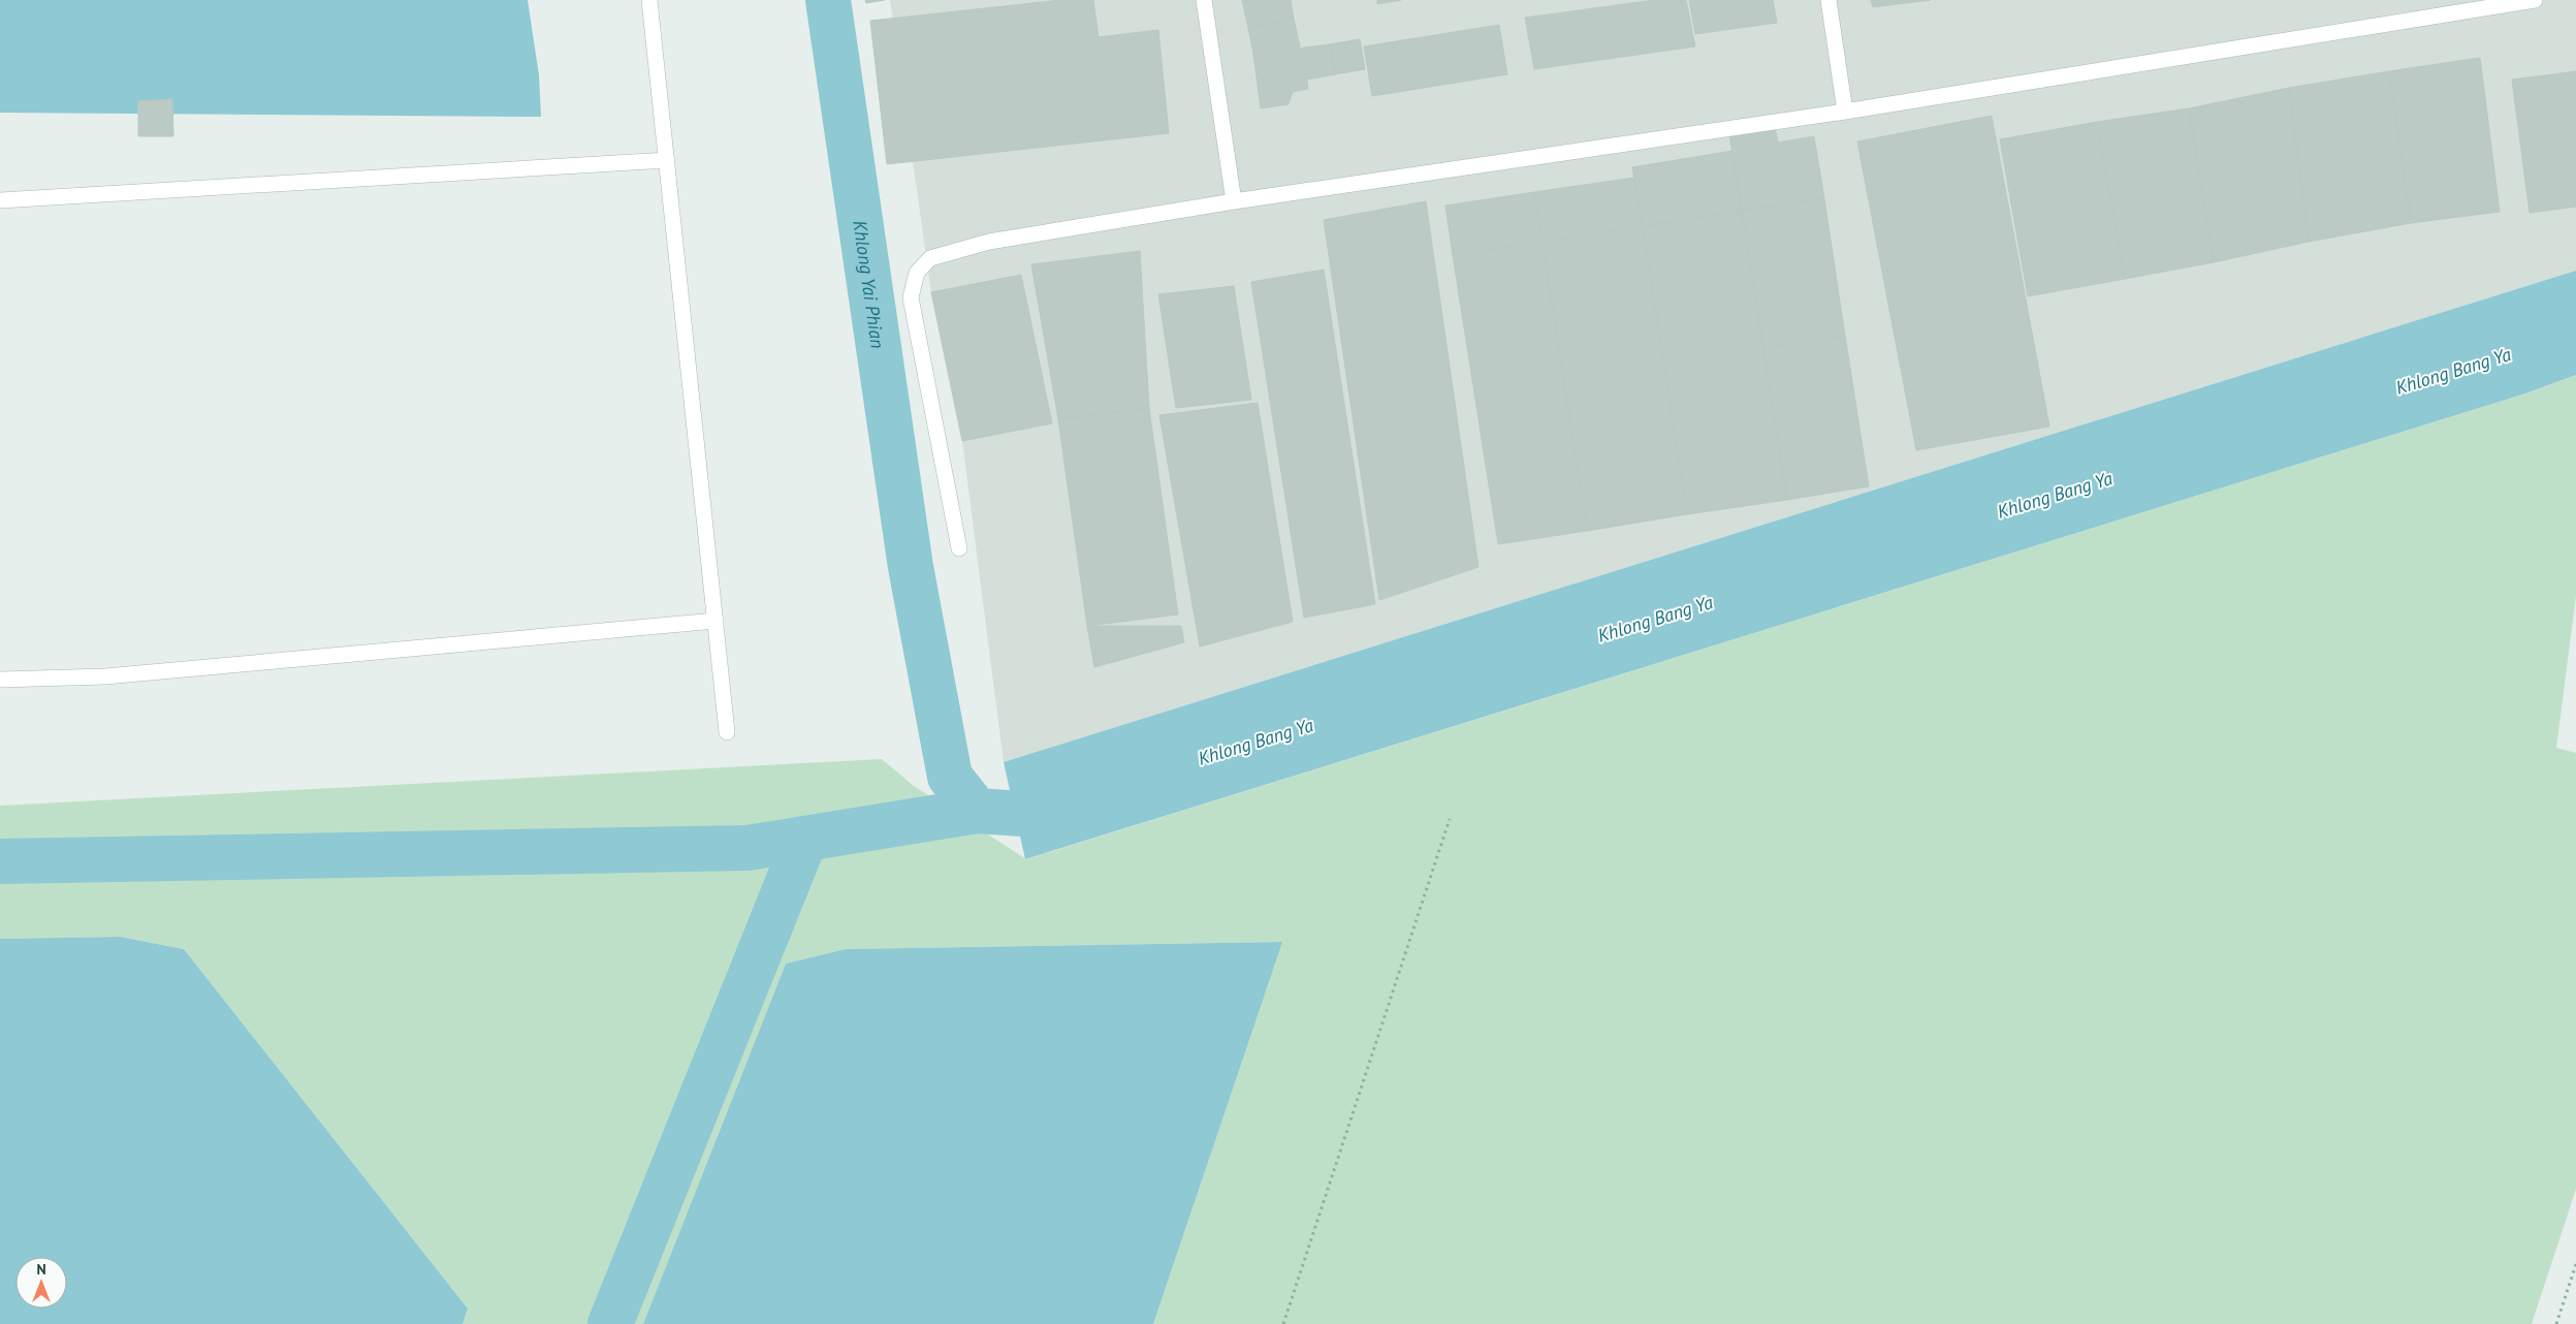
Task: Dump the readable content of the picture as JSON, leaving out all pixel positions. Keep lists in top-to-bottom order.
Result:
{
  "water": ["Khlong Yai Phian", "Khlong Bang Ya"],
  "north": "top"
}
